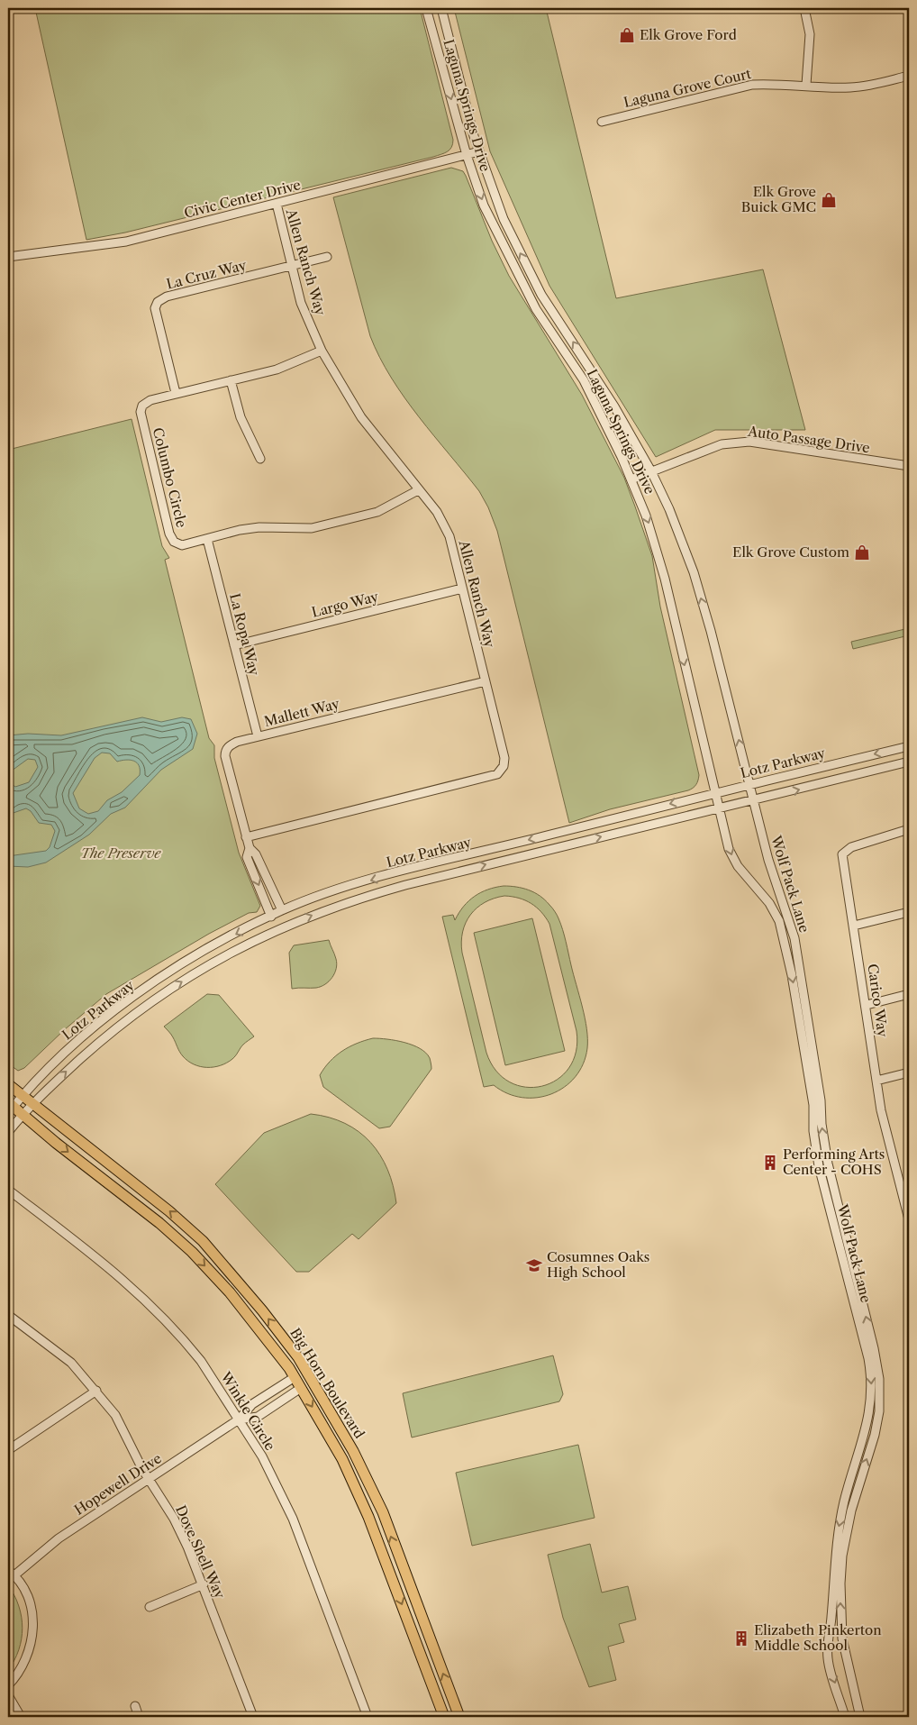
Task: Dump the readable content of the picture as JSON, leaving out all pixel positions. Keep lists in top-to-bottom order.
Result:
{
  "streets": {
    "main road": ["Big Horn Boulevard"],
    "street": [
      "Laguna Grove Court",
      "Laguna Springs Drive",
      "Civic Center Drive",
      "Allen Ranch Way",
      "La Cruz Way",
      "Auto Passage Drive",
      "Columbo Circle",
      "Largo Way",
      "La Ropa Way",
      "Mallett Way",
      "Lotz Parkway",
      "Wolf Pack Lane",
      "Carico Way",
      "Winkle Circle",
      "Hopewell Drive",
      "Dove Shell Way"
    ]
  },
  "crossings": [
    ["Laguna Springs Drive", "Civic Center Drive"],
    ["Laguna Springs Drive", "Auto Passage Drive"],
    ["Laguna Springs Drive", "Lotz Parkway"],
    ["Laguna Springs Drive", "Wolf Pack Lane"],
    ["Civic Center Drive", "Allen Ranch Way"],
    ["Allen Ranch Way", "La Cruz Way"],
    ["Allen Ranch Way", "Columbo Circle"],
    ["Allen Ranch Way", "Largo Way"],
    ["Allen Ranch Way", "Mallett Way"],
    ["La Cruz Way", "Columbo Circle"],
    ["Columbo Circle", "La Ropa Way"],
    ["Largo Way", "La Ropa Way"],
    ["La Ropa Way", "Mallett Way"],
    ["Mallett Way", "Lotz Parkway"],
    ["Lotz Parkway", "Wolf Pack Lane"],
    ["Lotz Parkway", "Big Horn Boulevard"],
    ["Big Horn Boulevard", "Hopewell Drive"],
    ["Winkle Circle", "Hopewell Drive"],
    ["Hopewell Drive", "Dove Shell Way"]
  ],
  "parks": ["The Preserve"],
  "places": {
    "shop": ["Elk Grove Ford", "Elk Grove Buick GMC", "Elk Grove Custom"],
    "building": ["Performing Arts Center - COHS", "Elizabeth Pinkerton Middle School"],
    "school or university": ["Cosumnes Oaks High School"]
  }
}
